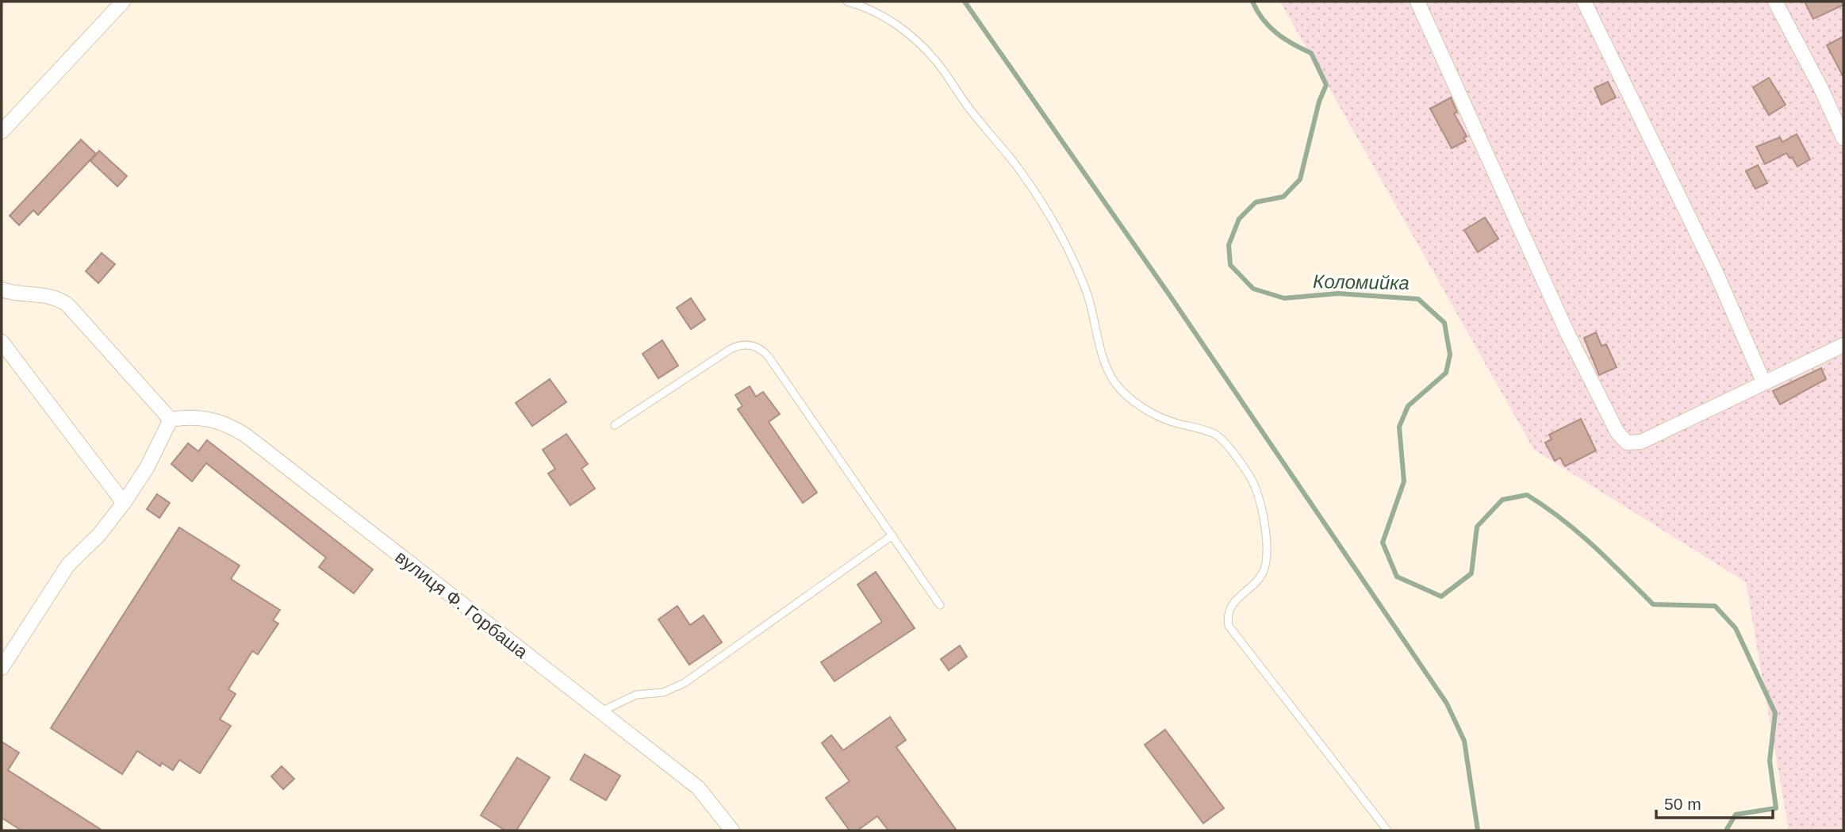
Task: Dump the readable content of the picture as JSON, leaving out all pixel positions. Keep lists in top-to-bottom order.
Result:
{
  "streets": {
    "street": ["вулиця Ф. Горбаша"]
  },
  "water": ["Коломийка"],
  "scale_bar": "50 m"
}
